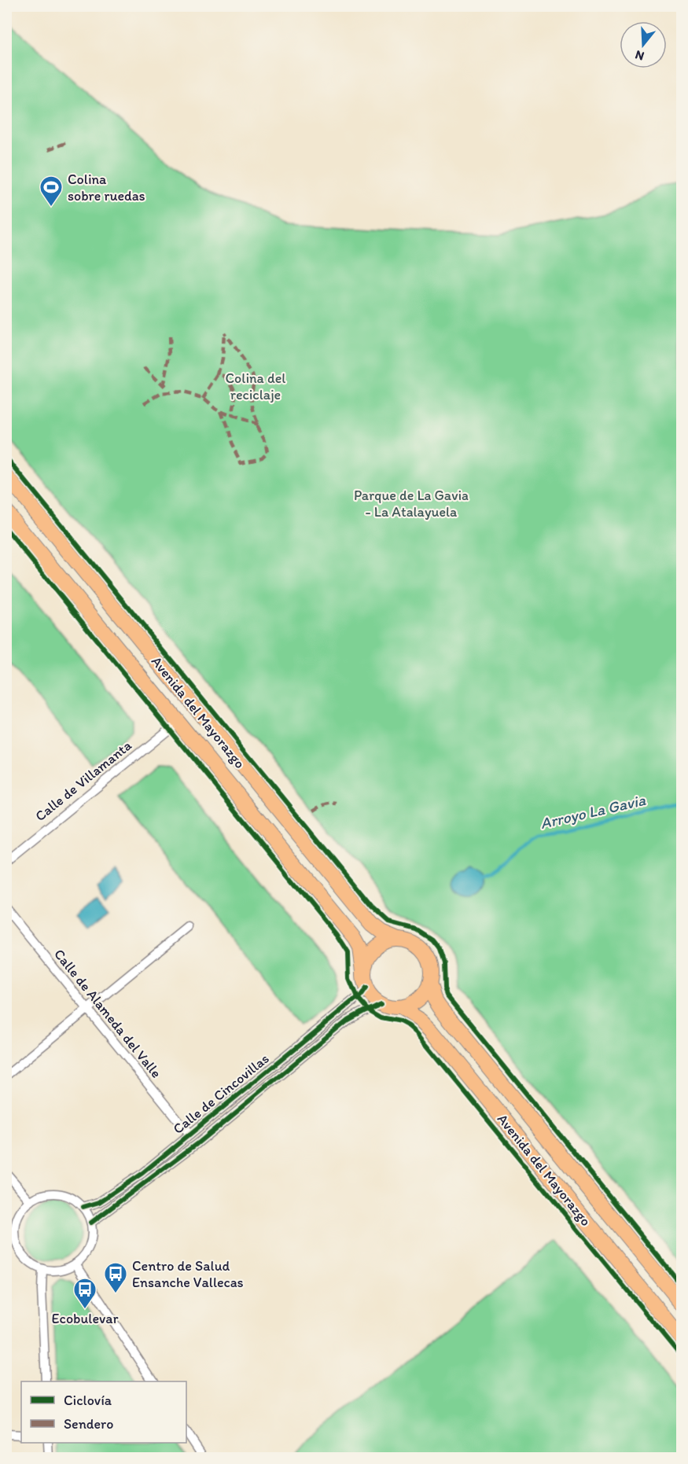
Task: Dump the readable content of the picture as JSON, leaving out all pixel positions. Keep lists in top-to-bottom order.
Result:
{
  "streets": {
    "main road": ["Avenida del Mayorazgo"],
    "street": ["Calle de Villamanta", "Calle de Alameda del Valle", "Calle de Cincovillas"]
  },
  "crossings": [
    ["Avenida del Mayorazgo", "Calle de Villamanta"],
    ["Avenida del Mayorazgo", "Calle de Cincovillas"],
    ["Calle de Alameda del Valle", "Calle de Cincovillas"]
  ],
  "water": ["Arroyo La Gavia"],
  "parks": ["Colina del reciclaje", "Parque de La Gavia - La Atalayuela"],
  "places": {
    "sports": ["Colina sobre ruedas"],
    "bus stop": ["Centro de Salud Ensanche Vallecas", "Ecobulevar"]
  },
  "legend": ["Ciclovía", "Sendero"],
  "north": "bottom"
}
